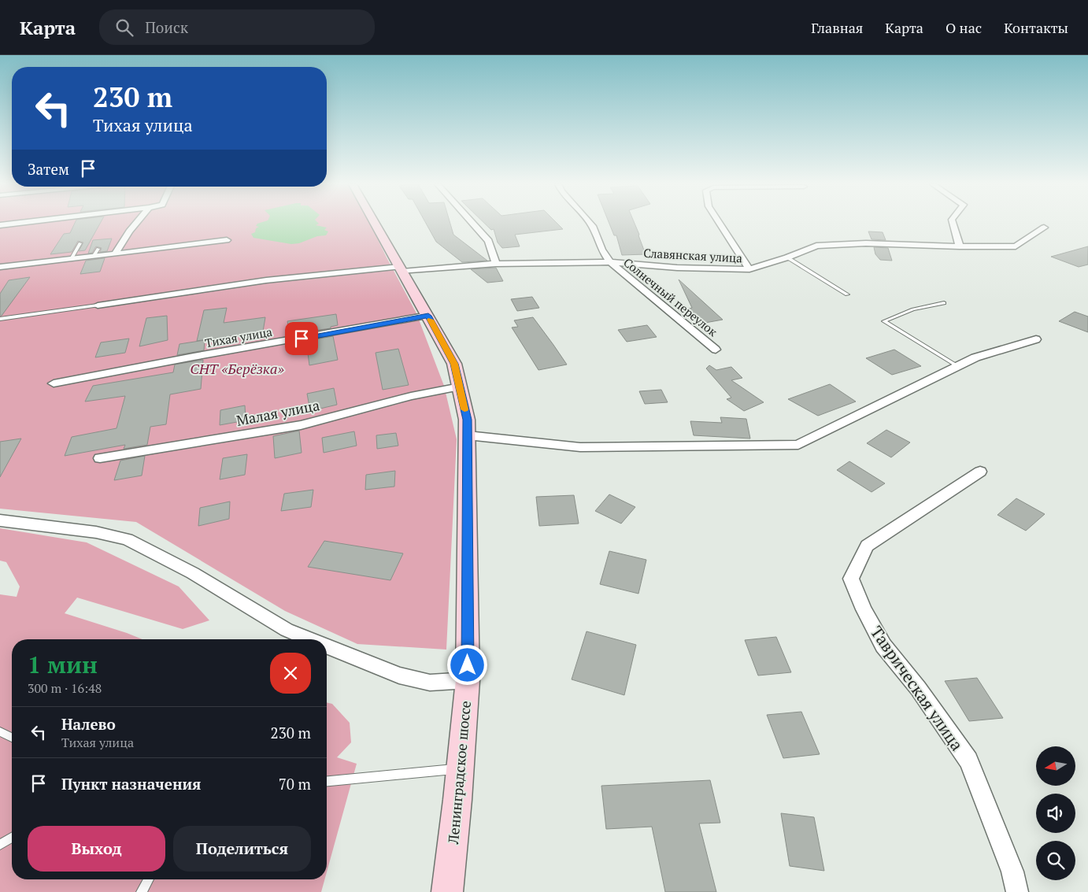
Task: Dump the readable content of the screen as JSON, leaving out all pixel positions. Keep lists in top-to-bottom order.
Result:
{
  "streets": {
    "main road": ["Ленинградское шоссе"],
    "street": [
      "Славянская улица",
      "Солнечный переулок",
      "Тихая улица",
      "Малая улица",
      "Таврическая улица"
    ]
  },
  "crossings": [
    ["Славянская улица", "Солнечный переулок"],
    ["Славянская улица", "Ленинградское шоссе"],
    ["Тихая улица", "Ленинградское шоссе"],
    ["Малая улица", "Ленинградское шоссе"]
  ],
  "parks": ["СНТ «Берёзка»"],
  "north": "left",
  "page": {
    "header": "Карта",
    "search": "Поиск",
    "nav": [
      "Главная",
      "Карта",
      "О нас",
      "Контакты"
    ],
    "turn": ["230 m", "Тихая улица"],
    "then": "Затем",
    "heading": ["1 мин", "300 m · 16:48"],
    "list": [
      {
        "name": "Налево",
        "note": "Тихая улица",
        "value": "230 m"
      },
      {
        "name": "Пункт назначения",
        "value": "70 m"
      }
    ],
    "buttons": ["Выход", "Поделиться"]
  }
}
